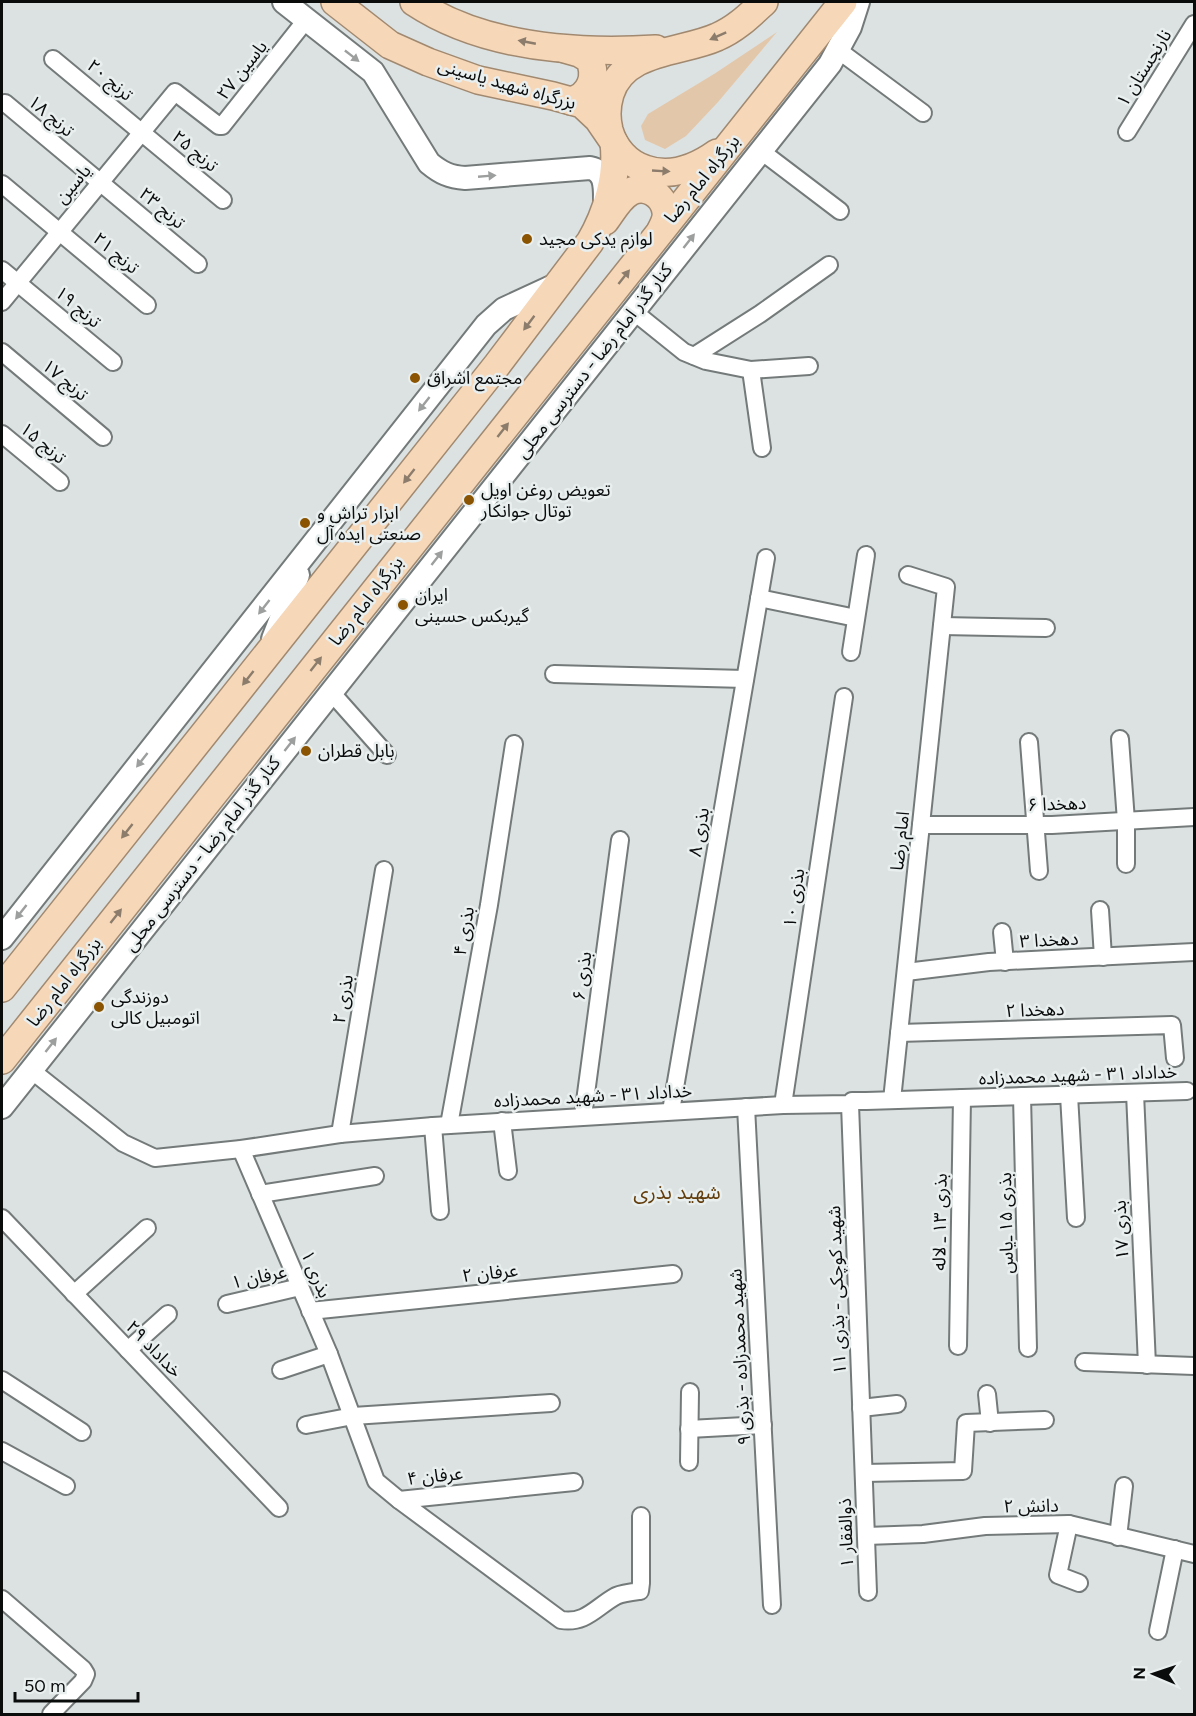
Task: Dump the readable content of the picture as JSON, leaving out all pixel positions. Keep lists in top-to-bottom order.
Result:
{
  "streets": {
    "highway": ["بزرگراه شهید یاسینی", "بزرگراه امام رضا"],
    "main road": ["کنار گذر امام رضا - دسترسی محلی"],
    "street": [
      "نارنجستان ۱",
      "یاسین ۲۷",
      "ترنج ۲۰",
      "ترنج ۱۸",
      "ترنج ۲۵",
      "یاسین",
      "ترنج ۲۳",
      "ترنج ۲۱",
      "ترنج ۱۹",
      "ترنج ۱۷",
      "ترنج ۱۵",
      "دهخدا ۶",
      "بذری ۸",
      "امام رضا",
      "بذری ۱۰",
      "بذری ۴",
      "دهخدا ۳",
      "بذری ۶",
      "بذری ۲",
      "دهخدا ۲",
      "خداداد ۳۱ - شهید محمدزاده",
      "بذری ۱۳ ـ لاله",
      "بذری ۱۵ ـ‌یاس",
      "بذری ۱۷",
      "عرفان ۲",
      "بذری ۱",
      "عرفان ۱",
      "شهید کوچکی - بذری ۱۱",
      "خداداد ۲۹",
      "شهید محمدزاده - بذری ۹",
      "عرفان ۴",
      "دانش ۲",
      "ذوالفقار ۱"
    ]
  },
  "crossings": [
    ["یاسین ۲۷", "یاسین"],
    ["ترنج ۲۰", "ترنج ۲۵"],
    ["ترنج ۲۰", "یاسین"],
    ["بزرگراه شهید یاسینی", "بزرگراه امام رضا"],
    ["ترنج ۱۸", "یاسین"],
    ["ترنج ۱۸", "ترنج ۲۳"],
    ["ترنج ۲۵", "یاسین"],
    ["یاسین", "ترنج ۲۳"],
    ["یاسین", "ترنج ۲۱"],
    ["یاسین", "ترنج ۱۹"],
    ["کنار گذر امام رضا - دسترسی محلی", "خداداد ۳۱ - شهید محمدزاده"],
    ["دهخدا ۶", "امام رضا"],
    ["بذری ۸", "خداداد ۳۱ - شهید محمدزاده"],
    ["امام رضا", "دهخدا ۳"],
    ["امام رضا", "دهخدا ۲"],
    ["امام رضا", "خداداد ۳۱ - شهید محمدزاده"],
    ["بذری ۱۰", "خداداد ۳۱ - شهید محمدزاده"],
    ["بذری ۴", "خداداد ۳۱ - شهید محمدزاده"],
    ["بذری ۶", "خداداد ۳۱ - شهید محمدزاده"],
    ["بذری ۲", "خداداد ۳۱ - شهید محمدزاده"],
    ["خداداد ۳۱ - شهید محمدزاده", "بذری ۱۳ ـ لاله"],
    ["خداداد ۳۱ - شهید محمدزاده", "بذری ۱۵ ـ‌یاس"],
    ["خداداد ۳۱ - شهید محمدزاده", "بذری ۱۷"],
    ["خداداد ۳۱ - شهید محمدزاده", "بذری ۱"],
    ["خداداد ۳۱ - شهید محمدزاده", "شهید کوچکی - بذری ۱۱"],
    ["خداداد ۳۱ - شهید محمدزاده", "شهید محمدزاده - بذری ۹"],
    ["عرفان ۲", "بذری ۱"],
    ["بذری ۱", "عرفان ۱"],
    ["بذری ۱", "عرفان ۴"],
    ["شهید کوچکی - بذری ۱۱", "ذوالفقار ۱"],
    ["دانش ۲", "ذوالفقار ۱"]
  ],
  "districts": ["شهید بذری"],
  "places": [
    "لوازم یدکی مجید",
    "مجتمع اشراق",
    "تعویض روغن اویل توتال جوانکار",
    "ابزار تراش و صنعتی ایده آل",
    "ایران گیربکس حسینی",
    "بابل قطران",
    "دوزندگی اتومبیل کالی"
  ],
  "scale_bar": "50 m",
  "north": "left"
}
